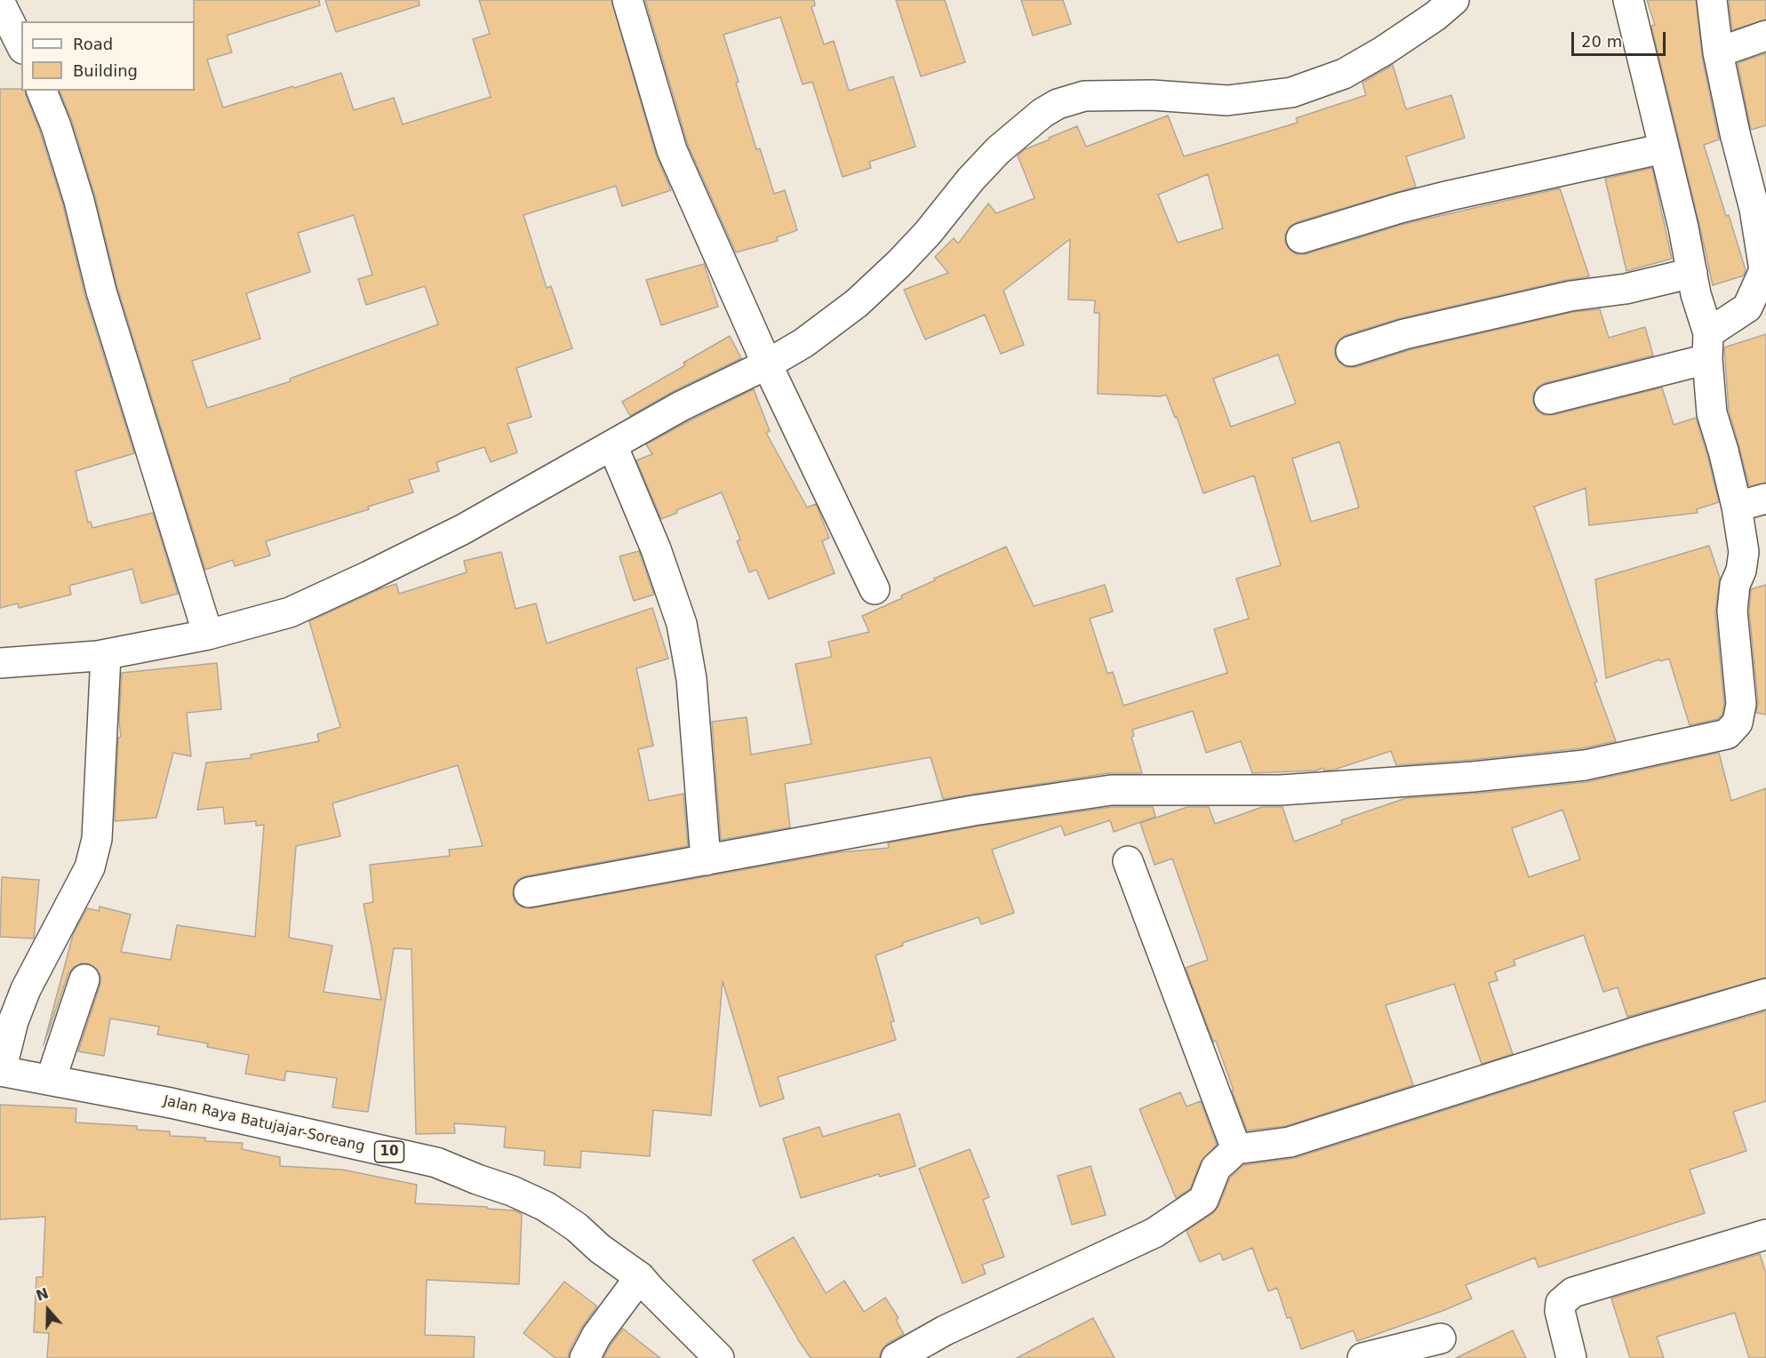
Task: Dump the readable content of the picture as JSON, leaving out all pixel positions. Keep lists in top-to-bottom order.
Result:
{
  "streets": {
    "main road": ["Jalan Raya Batujajar-Soreang", "10"]
  },
  "legend": ["Road", "Building"],
  "scale_bar": "20 m",
  "north": "top"
}
